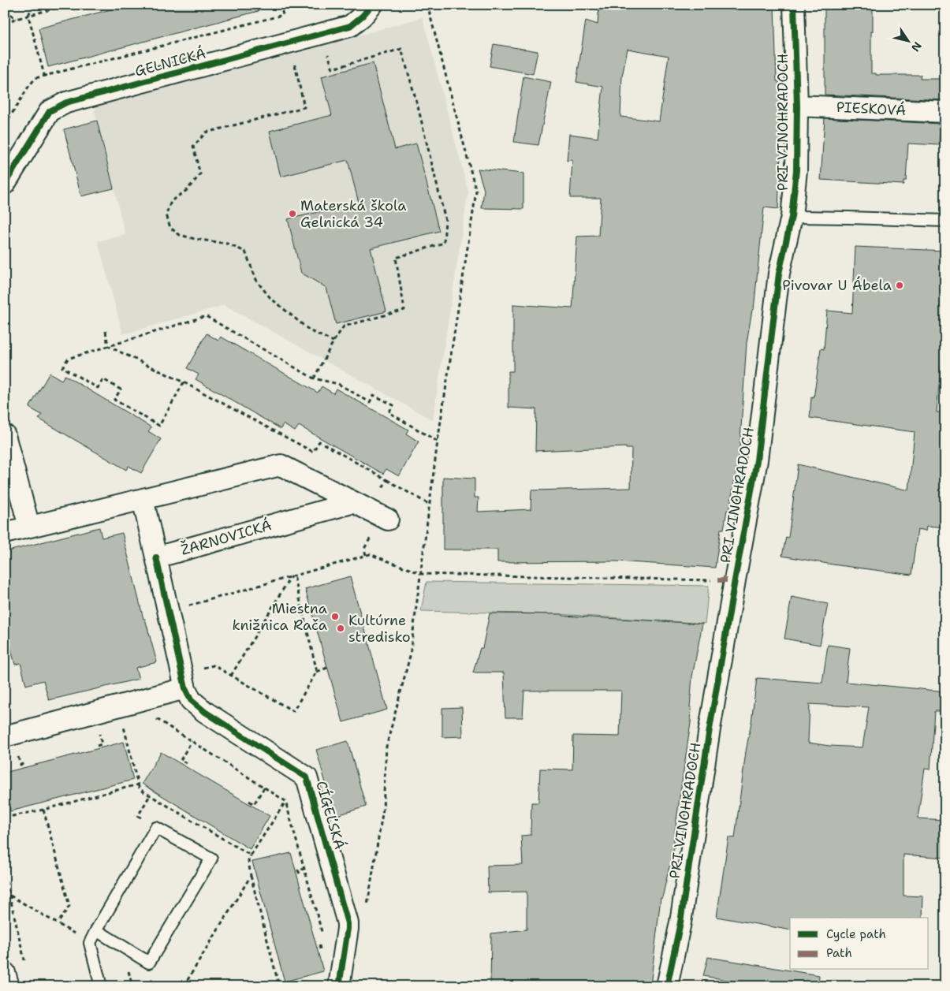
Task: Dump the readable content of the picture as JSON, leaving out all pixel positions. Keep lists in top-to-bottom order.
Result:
{
  "streets": {
    "street": [
      "GELNICKÁ",
      "PIESKOVÁ",
      "PRI VINOHRADOCH",
      "ŽARNOVICKÁ",
      "CÍGEĽSKÁ"
    ]
  },
  "crossings": [
    ["PIESKOVÁ", "PRI VINOHRADOCH"]
  ],
  "places": [
    "Materská škola Gelnická 34",
    "Pivovar U Ábela",
    "Miestna knižnica Rača",
    "Kultúrne stredisko"
  ],
  "legend": ["Cycle path", "Path"],
  "north": "bottom right"
}
